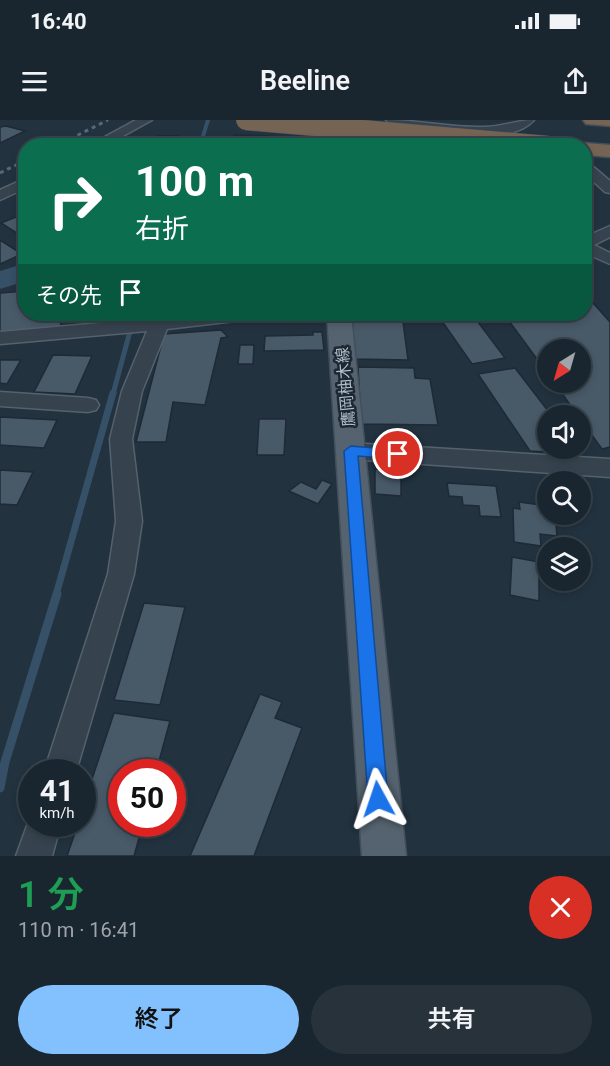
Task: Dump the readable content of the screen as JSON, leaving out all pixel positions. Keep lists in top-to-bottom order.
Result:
{
  "streets": {
    "main road": ["鷹岡柚木線"]
  },
  "north": "bottom left",
  "page": {
    "status": "16:40",
    "header": "Beeline",
    "turn": ["100 m", "右折"],
    "then": "その先",
    "speed": "41 km/h",
    "limit": "50",
    "heading": ["1 分", "110 m · 16:41"],
    "buttons": ["終了", "共有"]
  }
}
